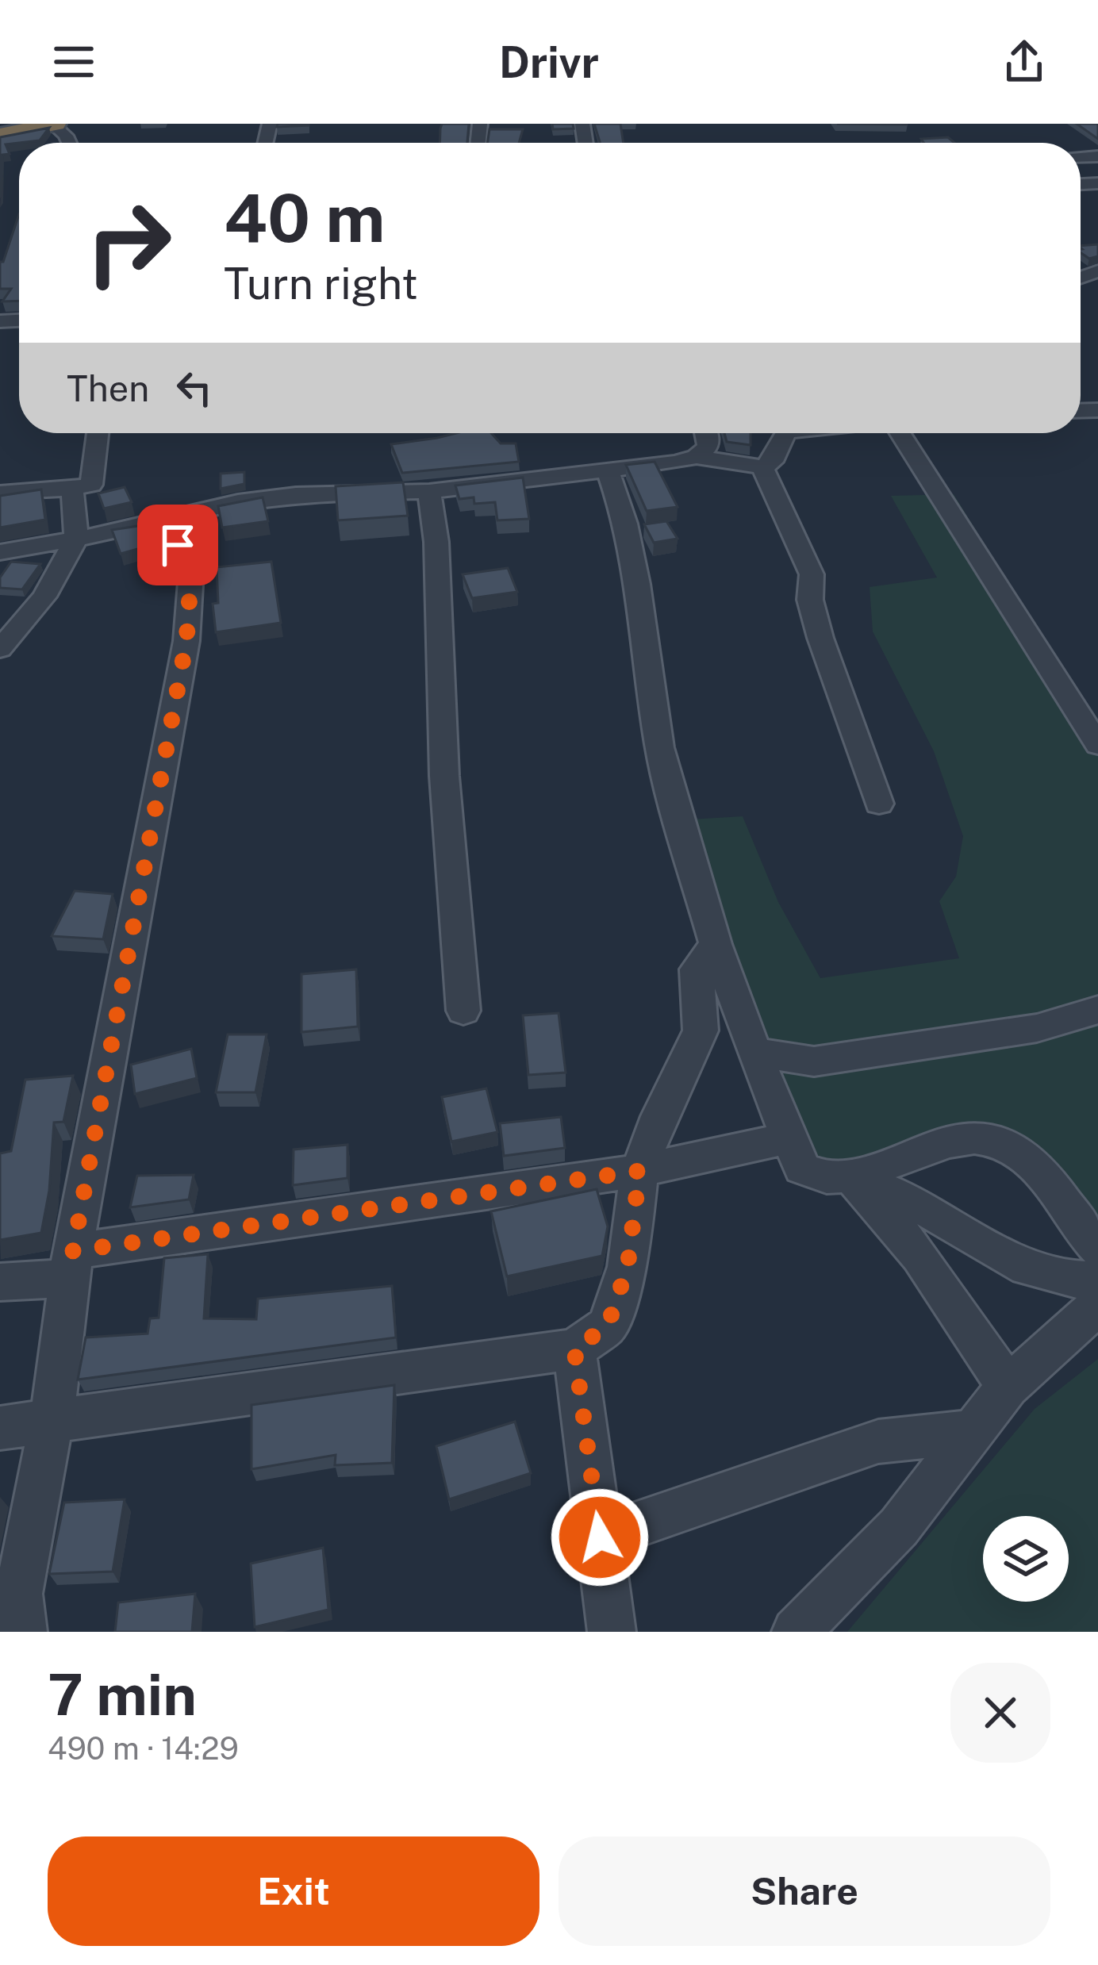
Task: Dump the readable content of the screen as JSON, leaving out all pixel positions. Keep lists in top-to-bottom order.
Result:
{
  "page": {
    "header": "Drivr",
    "turn": ["40 m", "Turn right"],
    "then": "Then",
    "heading": ["7 min", "490 m · 14:29"],
    "buttons": ["Exit", "Share"]
  }
}
